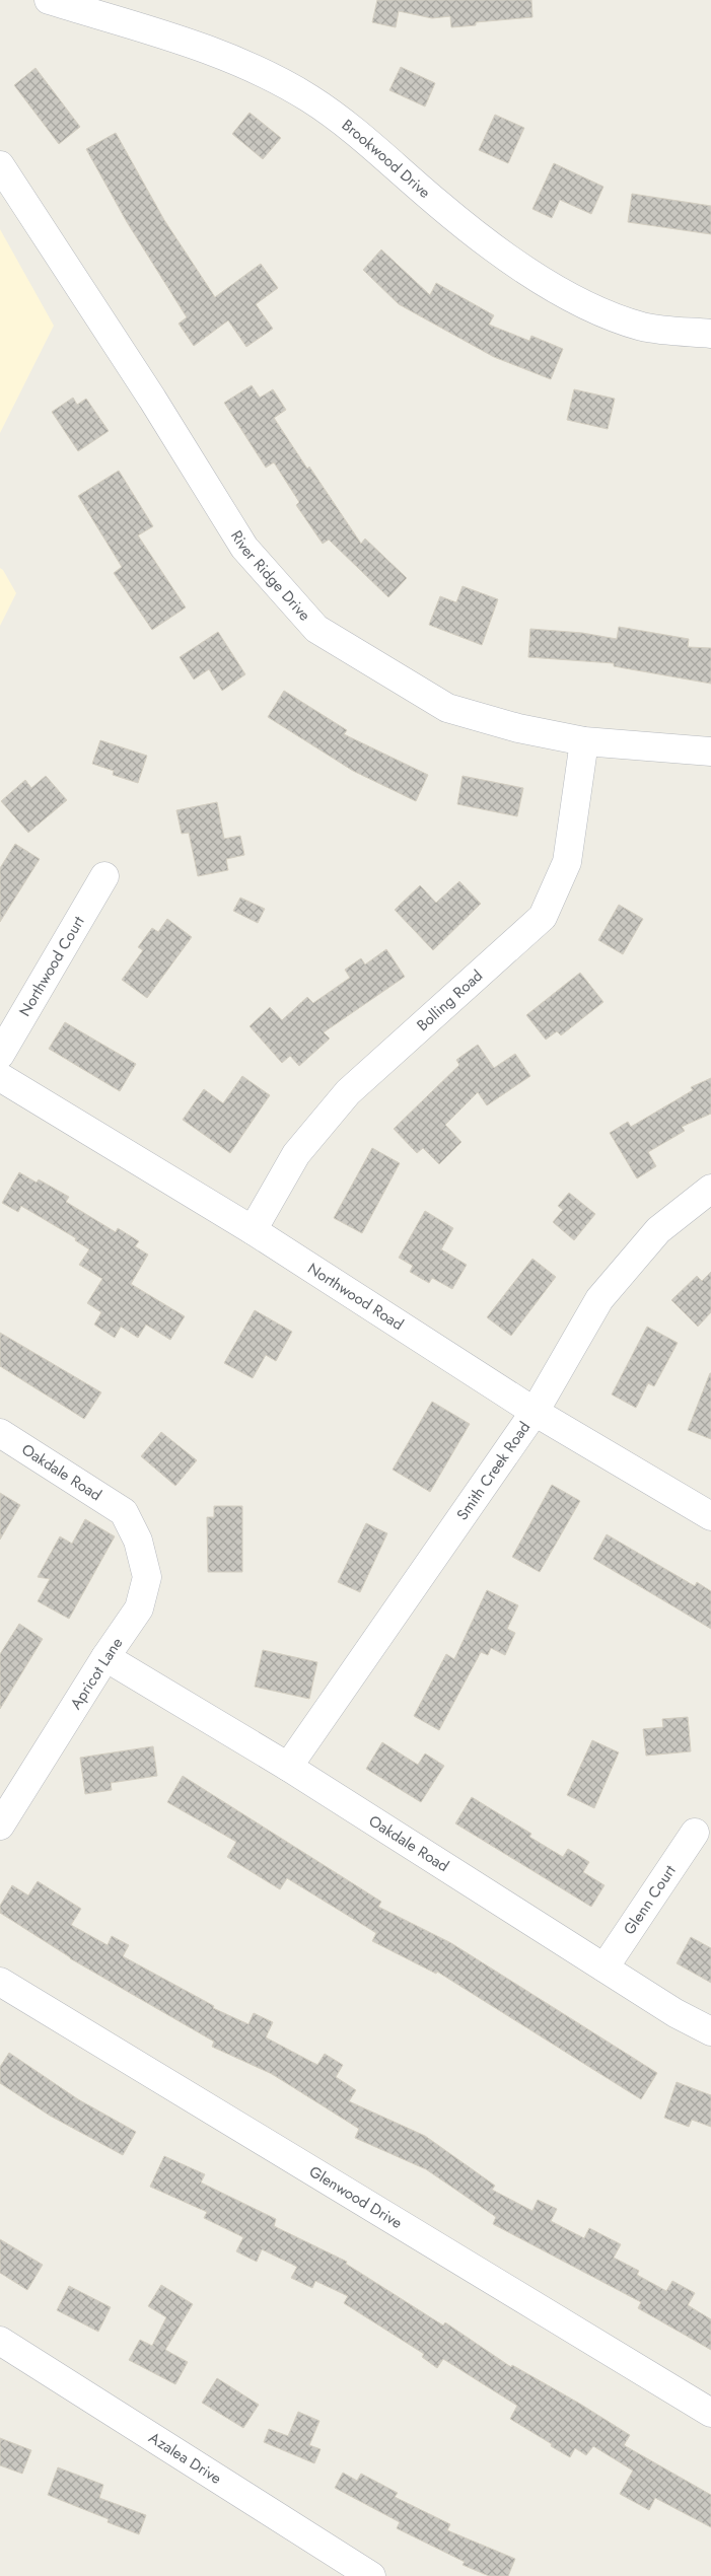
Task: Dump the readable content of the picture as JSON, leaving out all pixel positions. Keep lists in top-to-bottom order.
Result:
{
  "streets": {
    "street": [
      "Brookwood Drive",
      "River Ridge Drive",
      "Northwood Court",
      "Bolling Road",
      "Northwood Road",
      "Smith Creek Road",
      "Oakdale Road",
      "Apricot Lane",
      "Glenn Court",
      "Glenwood Drive",
      "Azalea Drive"
    ]
  },
  "crossings": [
    ["River Ridge Drive", "Bolling Road"],
    ["Bolling Road", "Northwood Road"],
    ["Northwood Road", "Smith Creek Road"],
    ["Smith Creek Road", "Oakdale Road"],
    ["Oakdale Road", "Apricot Lane"],
    ["Oakdale Road", "Glenn Court"]
  ]
}
